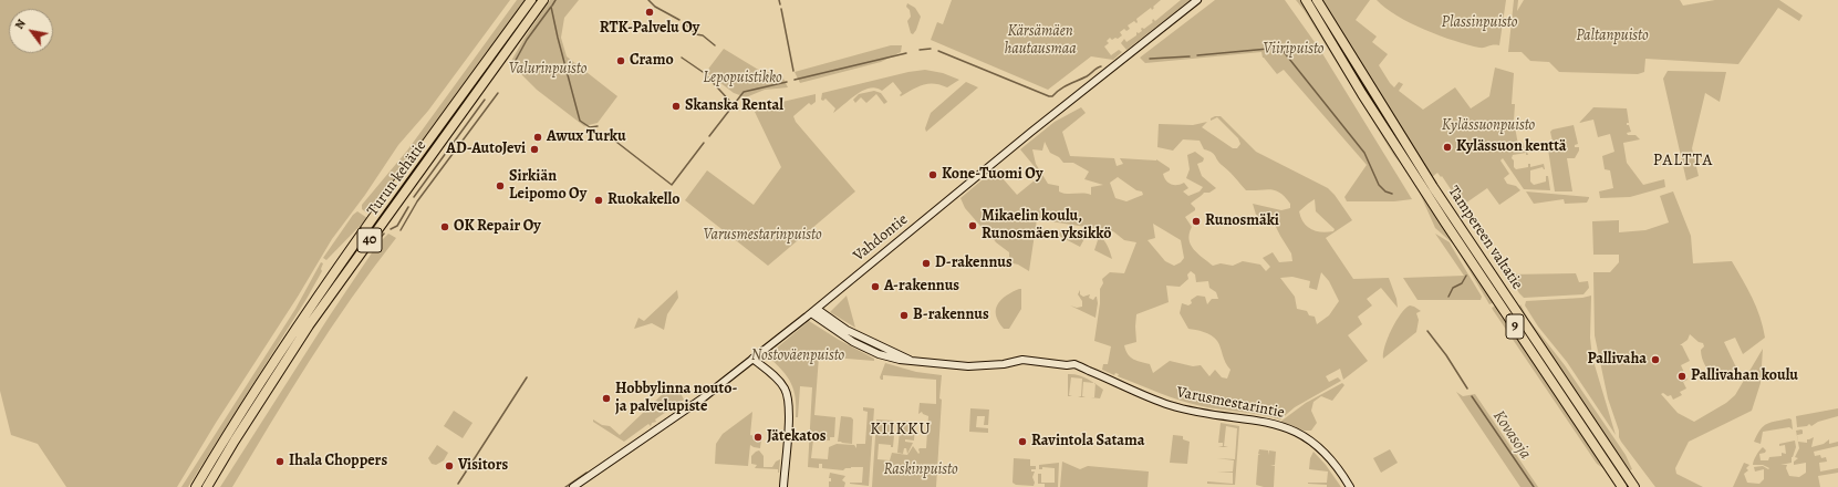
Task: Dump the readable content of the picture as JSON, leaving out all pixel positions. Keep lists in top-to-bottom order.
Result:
{
  "streets": {
    "highway": [
      "Turun kehätie",
      "Tampereen valtatie",
      "40",
      "9"
    ],
    "street": ["Vahdontie", "Varusmestarintie"]
  },
  "crossings": [
    ["Vahdontie", "Varusmestarintie"]
  ],
  "districts": ["PALTTA", "KIIKKU"],
  "water": ["Kovasoja"],
  "parks": [
    "Plassinpuisto",
    "Kärsämäen hautausmaa",
    "Paltanpuisto",
    "Viiripuisto",
    "Valurinpuisto",
    "Lepopuistikko",
    "Kylässuonpuisto",
    "Varusmestarinpuisto",
    "Nostoväenpuisto",
    "Raskinpuisto"
  ],
  "places": [
    "RTK-Palvelu Oy",
    "Cramo",
    "Skanska Rental",
    "Awux Turku",
    "Kylässuon kenttä",
    "AD-AutoJevi",
    "Kone-Tuomi Oy",
    "Sirkiän Leipomo Oy",
    "Ruokakello",
    "Runosmäki",
    "Mikaelin koulu, Runosmäen yksikkö",
    "OK Repair Oy",
    "D-rakennus",
    "A-rakennus",
    "B-rakennus",
    "Pallivaha",
    "Pallivahan koulu",
    "Hobbylinna nouto- ja palvelupiste",
    "Jätekatos",
    "Ravintola Satama",
    "Ihala Choppers",
    "Visitors"
  ],
  "north": "top left"
}
